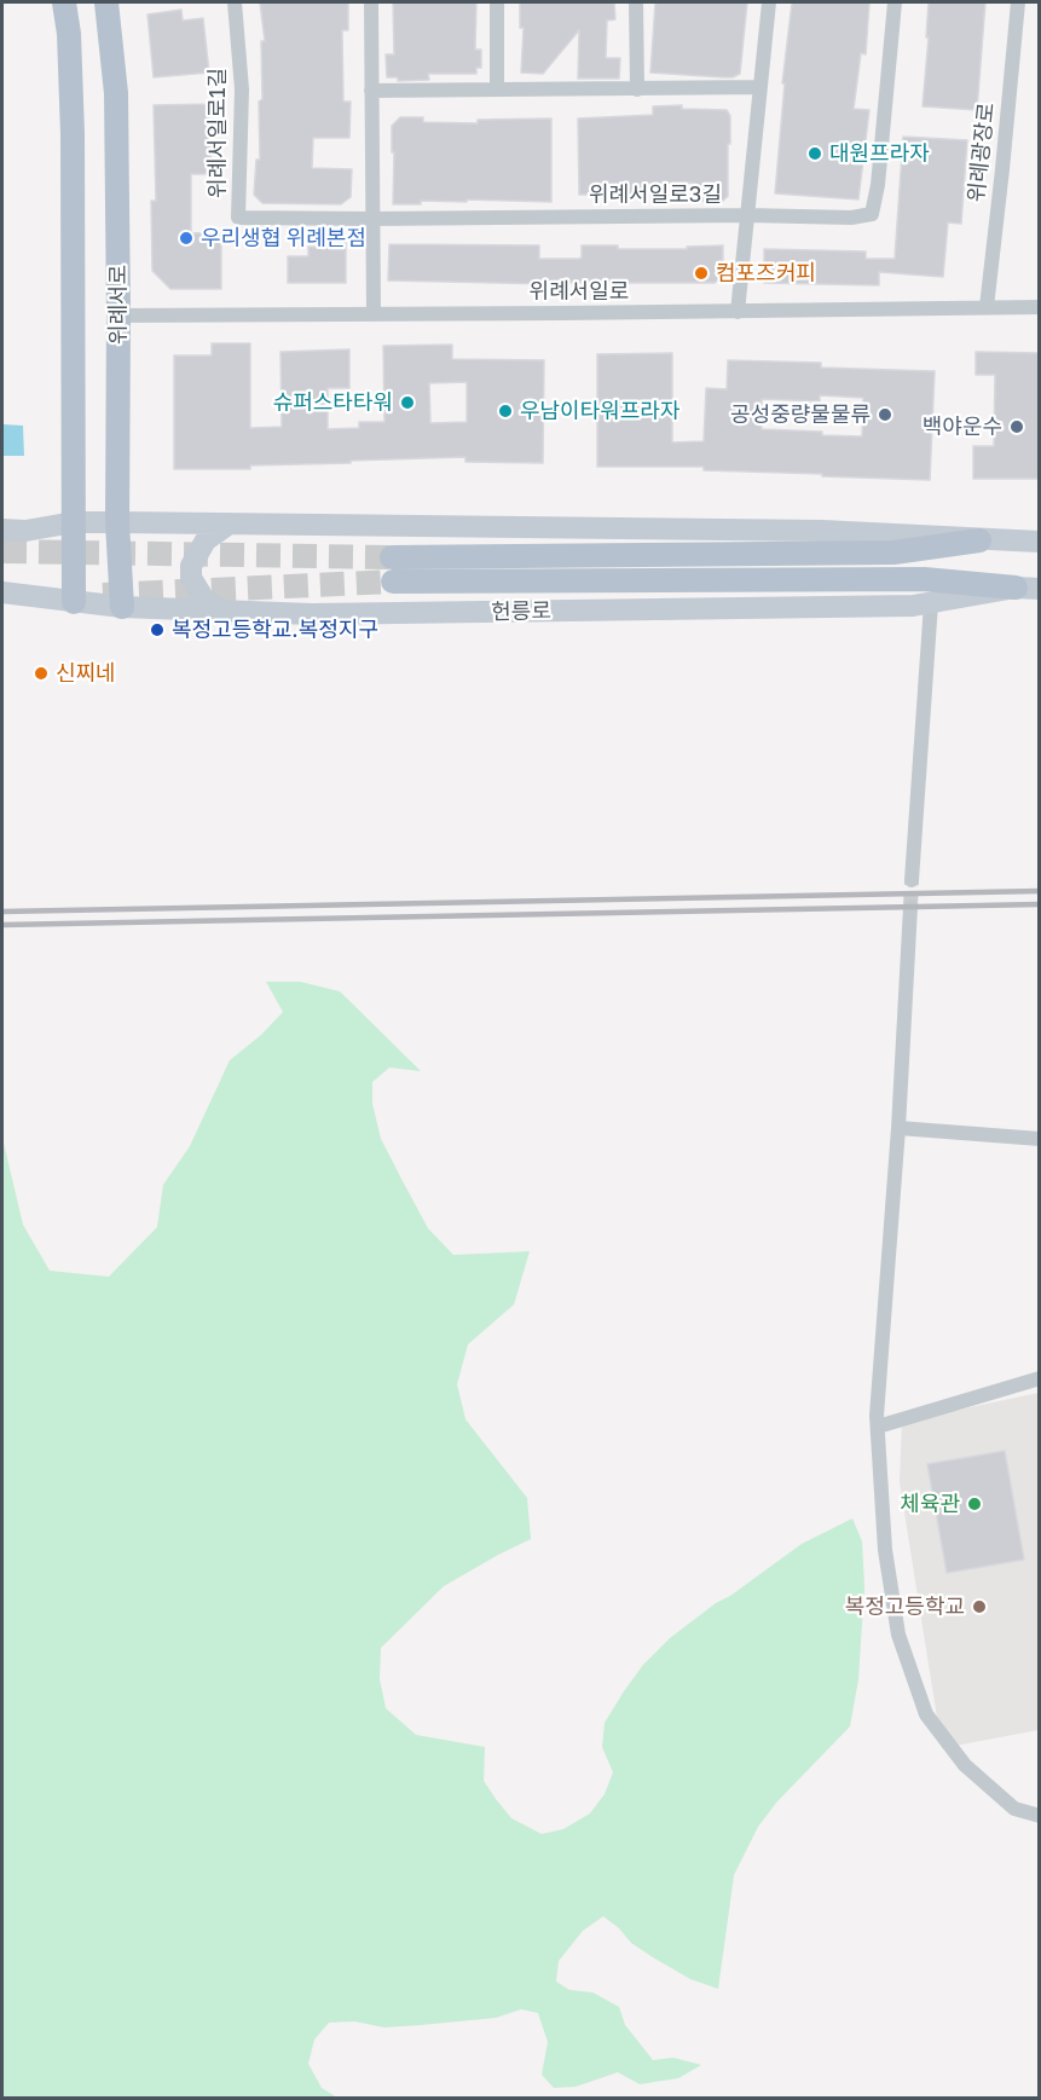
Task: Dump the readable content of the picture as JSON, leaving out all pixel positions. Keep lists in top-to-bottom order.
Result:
{
  "streets": {
    "main road": ["위례서로", "헌릉로"],
    "street": [
      "위례서일로1길",
      "위례광장로",
      "위례서일로3길",
      "위례서일로"
    ]
  },
  "crossings": [
    ["위례서일로1길", "위례서일로3길"],
    ["위례광장로", "위례서일로"],
    ["위례서일로3길", "위례서일로"],
    ["위례서일로", "위례서로"],
    ["위례서로", "헌릉로"]
  ],
  "places": [
    "대원프라자",
    "우리생협 위례본점",
    "컴포즈커피",
    "슈퍼스타타워",
    "우남이타워프라자",
    "공성중량물물류",
    "백야운수",
    "복정고등학교.복정지구",
    "신찌네",
    "체육관",
    "복정고등학교"
  ]
}
